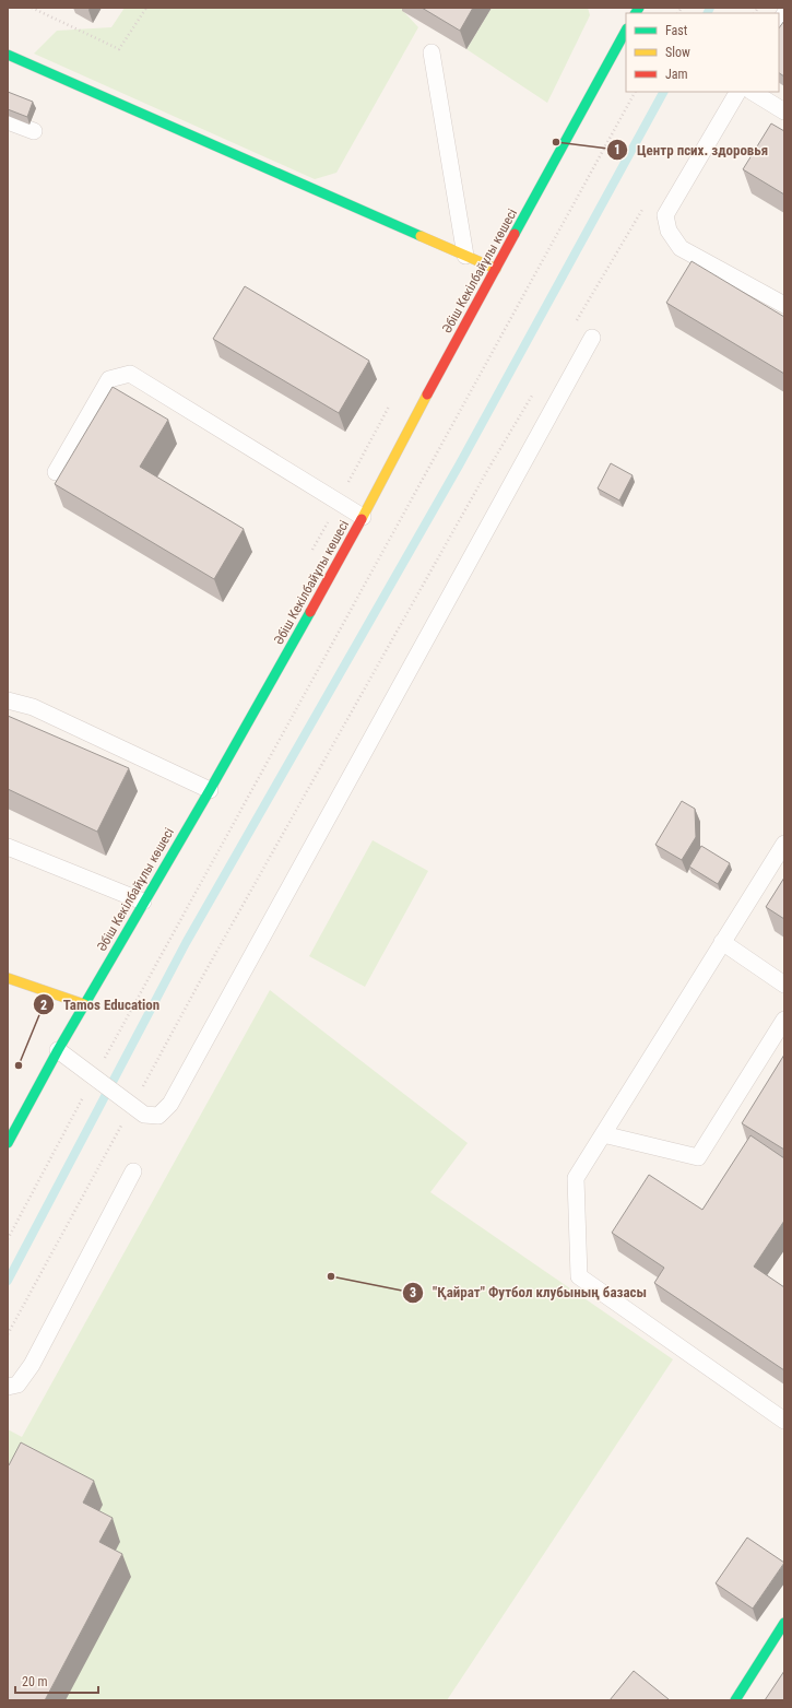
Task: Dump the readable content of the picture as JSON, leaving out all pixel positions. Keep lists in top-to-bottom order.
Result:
{
  "streets": {
    "street": ["Әбіш Кекілбайұлы көшесі"]
  },
  "places": ["Центр псих. здоровья", "Tamos Education", "\"Қайрат\" Футбол клубының базасы"],
  "legend": ["Fast", "Slow", "Jam"],
  "scale_bar": "20 m"
}
